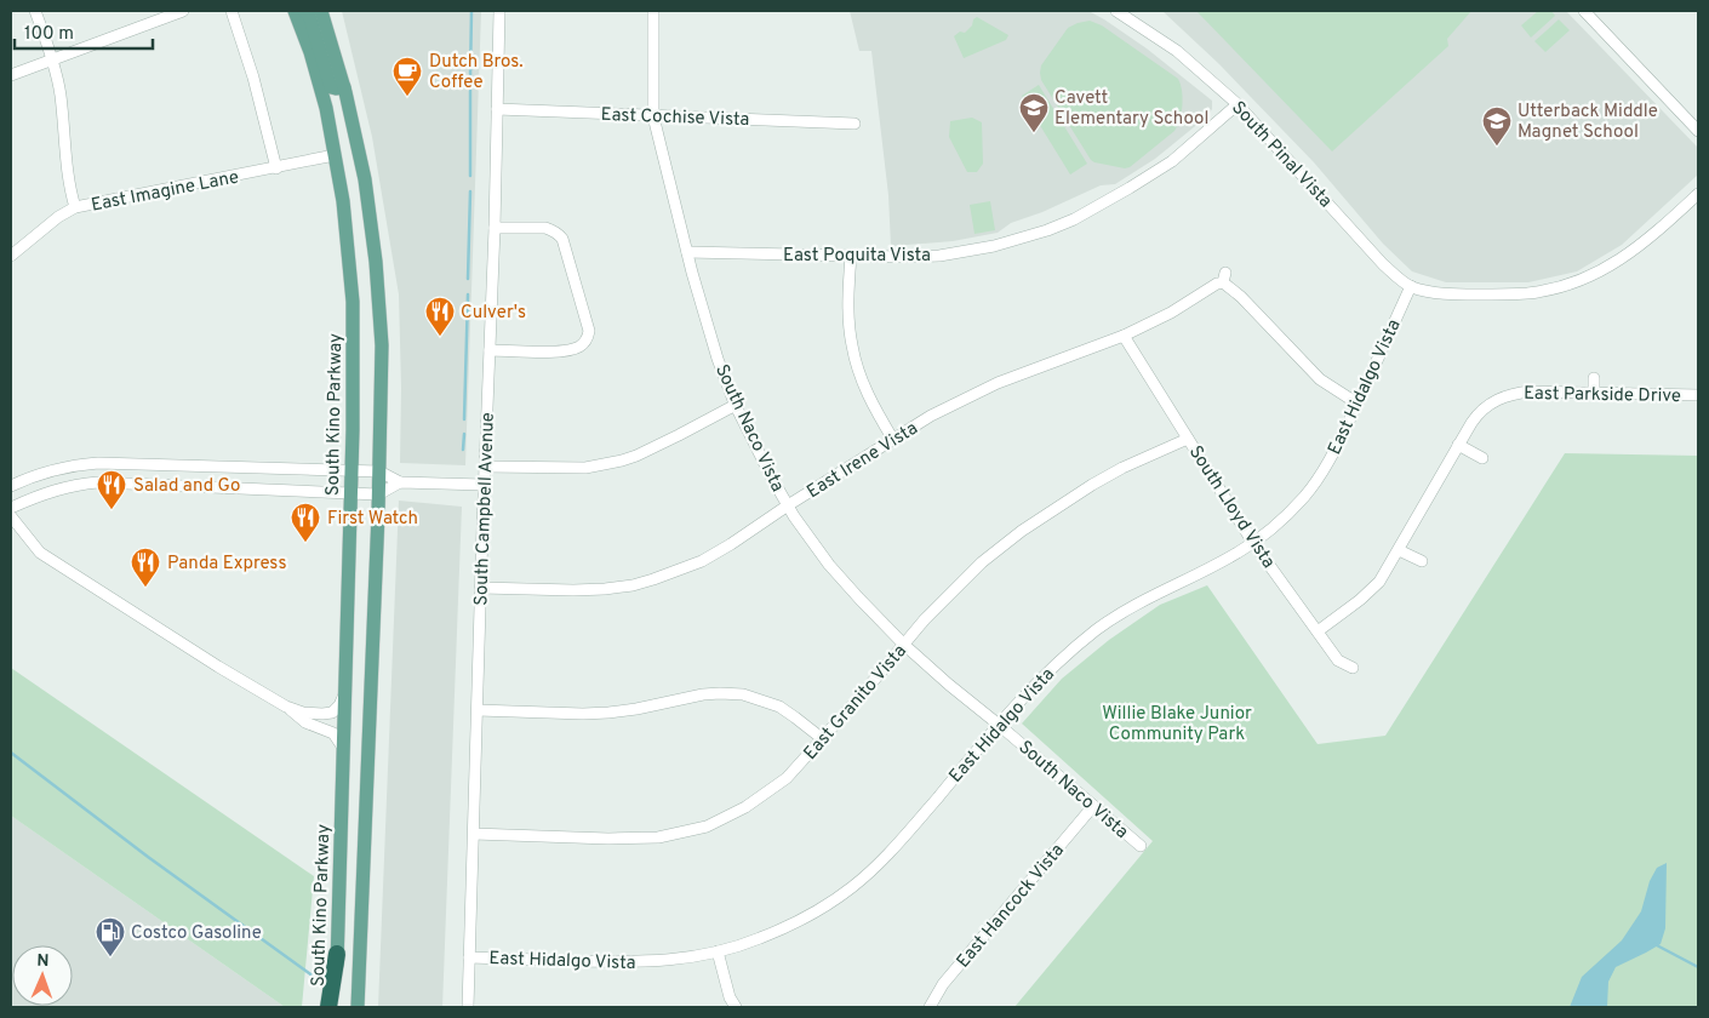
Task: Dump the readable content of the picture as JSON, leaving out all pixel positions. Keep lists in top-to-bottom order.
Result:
{
  "streets": {
    "main road": ["South Kino Parkway"],
    "street": [
      "East Cochise Vista",
      "South Pinal Vista",
      "East Imagine Lane",
      "East Poquita Vista",
      "East Hidalgo Vista",
      "East Parkside Drive",
      "South Naco Vista",
      "East Irene Vista",
      "South Lloyd Vista",
      "South Campbell Avenue",
      "East Granito Vista",
      "East Hancock Vista"
    ]
  },
  "crossings": [
    ["East Cochise Vista", "South Naco Vista"],
    ["East Cochise Vista", "South Campbell Avenue"],
    ["South Pinal Vista", "East Poquita Vista"],
    ["South Pinal Vista", "East Hidalgo Vista"],
    ["East Imagine Lane", "South Kino Parkway"],
    ["East Poquita Vista", "South Naco Vista"],
    ["East Hidalgo Vista", "South Naco Vista"],
    ["East Hidalgo Vista", "East Irene Vista"],
    ["East Hidalgo Vista", "South Lloyd Vista"],
    ["East Hidalgo Vista", "South Campbell Avenue"],
    ["East Parkside Drive", "South Lloyd Vista"],
    ["South Naco Vista", "East Irene Vista"],
    ["South Naco Vista", "East Granito Vista"],
    ["South Naco Vista", "East Hancock Vista"],
    ["East Irene Vista", "South Lloyd Vista"],
    ["East Irene Vista", "South Campbell Avenue"],
    ["South Lloyd Vista", "East Granito Vista"],
    ["South Campbell Avenue", "East Granito Vista"]
  ],
  "parks": ["Willie Blake Junior Community Park"],
  "places": {
    "cafe": ["Dutch Bros. Coffee"],
    "school or university": ["Cavett Elementary School", "Utterback Middle Magnet School"],
    "restaurant": [
      "Culver's",
      "Salad and Go",
      "First Watch",
      "Panda Express"
    ],
    "fuel station": ["Costco Gasoline"]
  },
  "scale_bar": "100 m",
  "north": "top"
}
